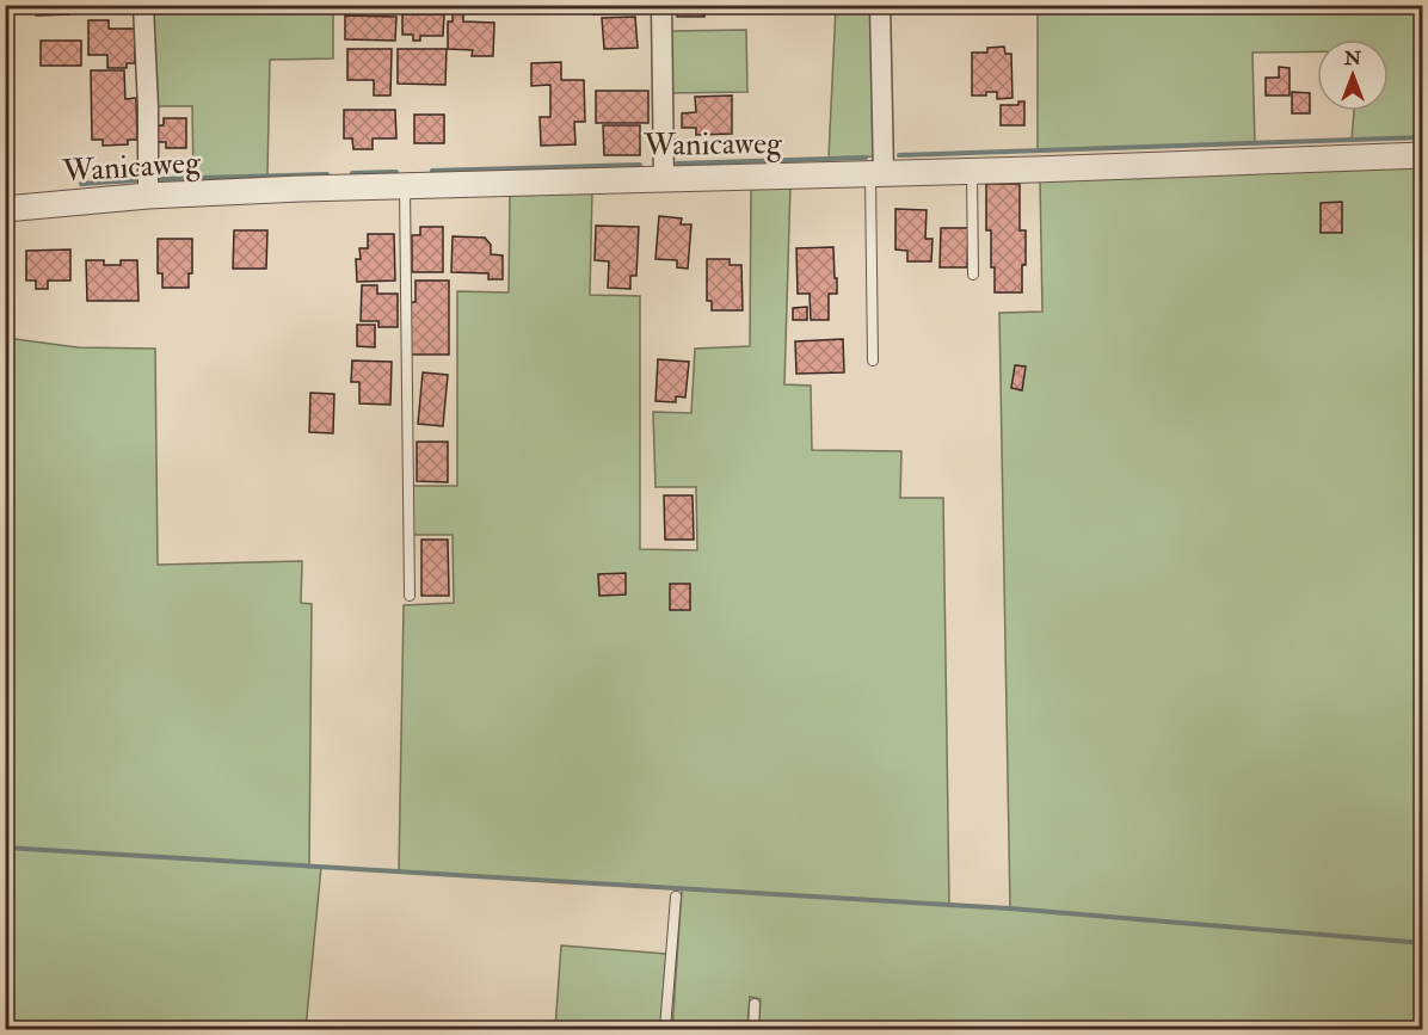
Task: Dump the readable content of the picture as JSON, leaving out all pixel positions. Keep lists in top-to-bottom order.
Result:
{
  "streets": {
    "street": ["Wanicaweg"]
  },
  "north": "top"
}
